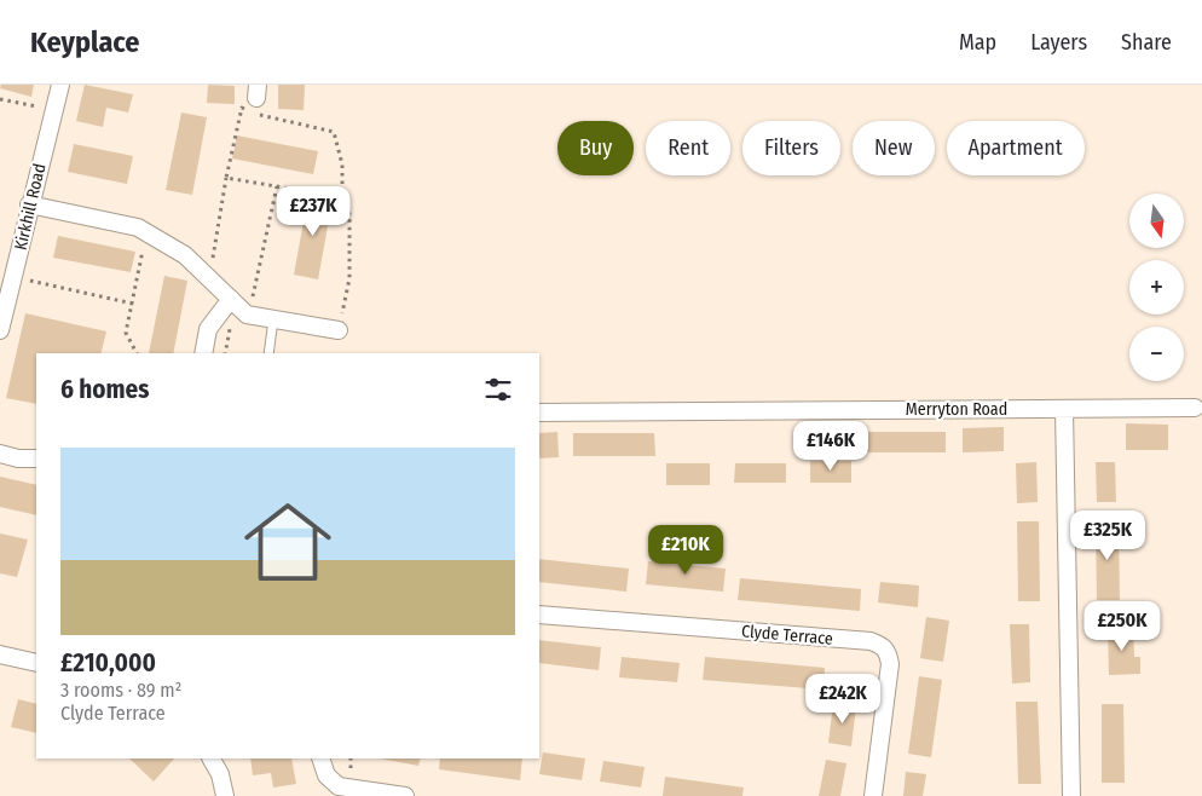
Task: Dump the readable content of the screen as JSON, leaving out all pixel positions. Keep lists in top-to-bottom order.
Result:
{
  "streets": {
    "street": ["Kirkhill Road", "Merryton Road", "Clyde Terrace"]
  },
  "north": "bottom",
  "page": {
    "header": "Keyplace",
    "nav": ["Map", "Layers", "Share"],
    "chip": [
      "Buy",
      "Rent",
      "Filters",
      "New",
      "Apartment"
    ],
    "price": [
      "£237K",
      "£146K",
      "£325K",
      "£210K",
      "£250K",
      "£242K"
    ],
    "map_buttons": ["+", "−"],
    "heading": "6 homes",
    "list": [
      {
        "name": "£210,000",
        "note": "3 rooms · 89 m² · Clyde Terrace"
      }
    ]
  }
}
